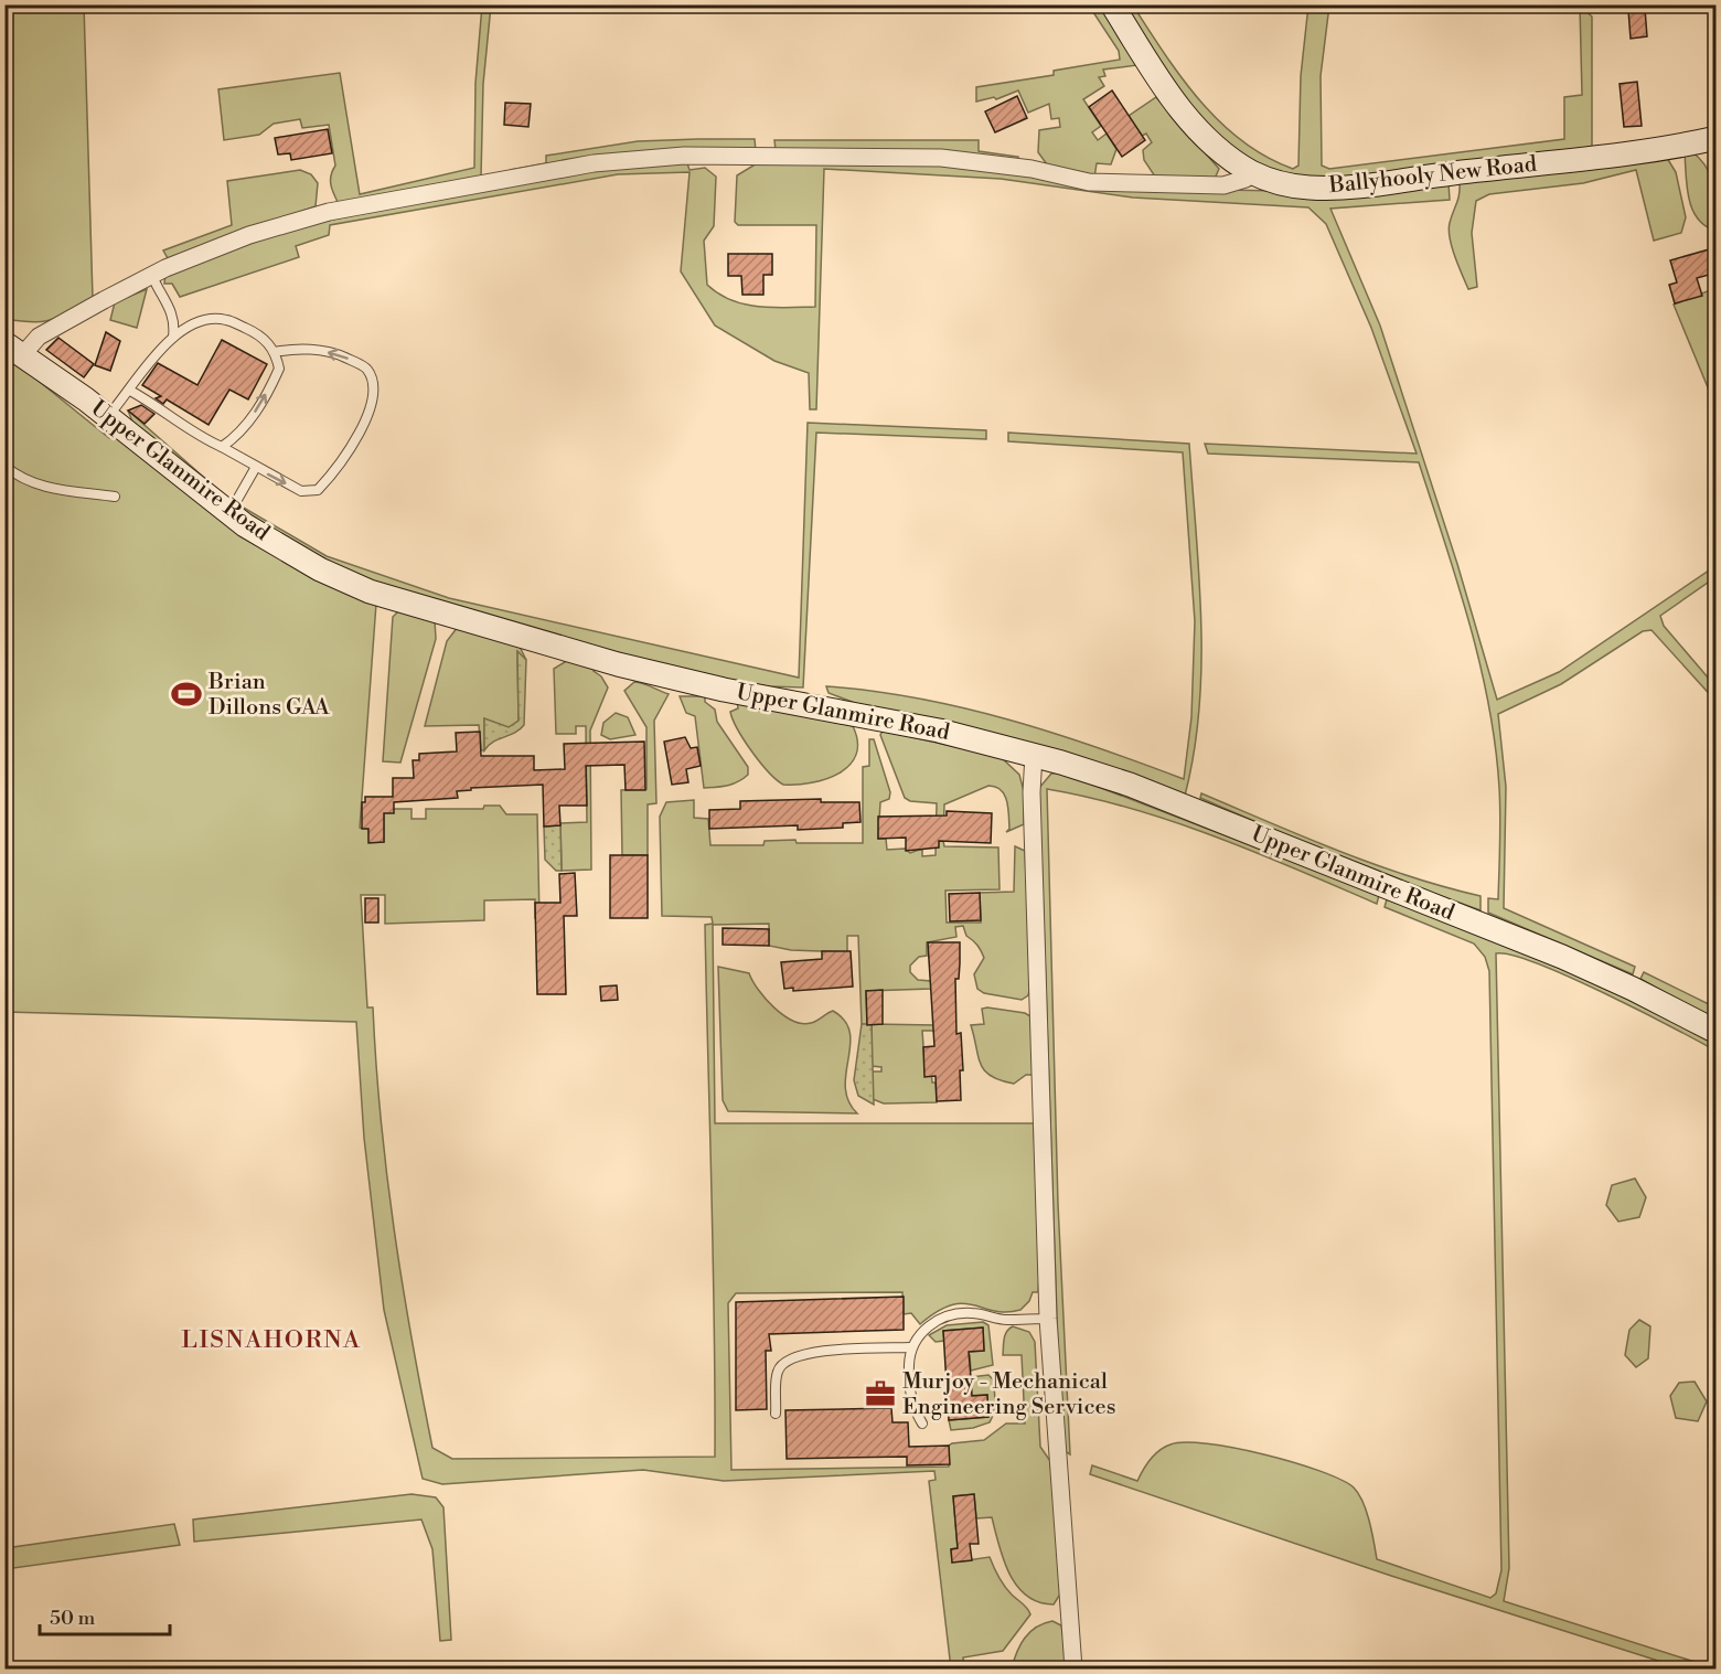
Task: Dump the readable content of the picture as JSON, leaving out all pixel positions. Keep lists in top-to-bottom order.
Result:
{
  "streets": {
    "main road": ["Ballyhooly New Road", "Upper Glanmire Road"]
  },
  "districts": ["LISNAHORNA"],
  "places": {
    "sports": ["Brian Dillons GAA"],
    "office": ["Murjoy - Mechanical Engineering Services"]
  },
  "scale_bar": "50 m"
}
